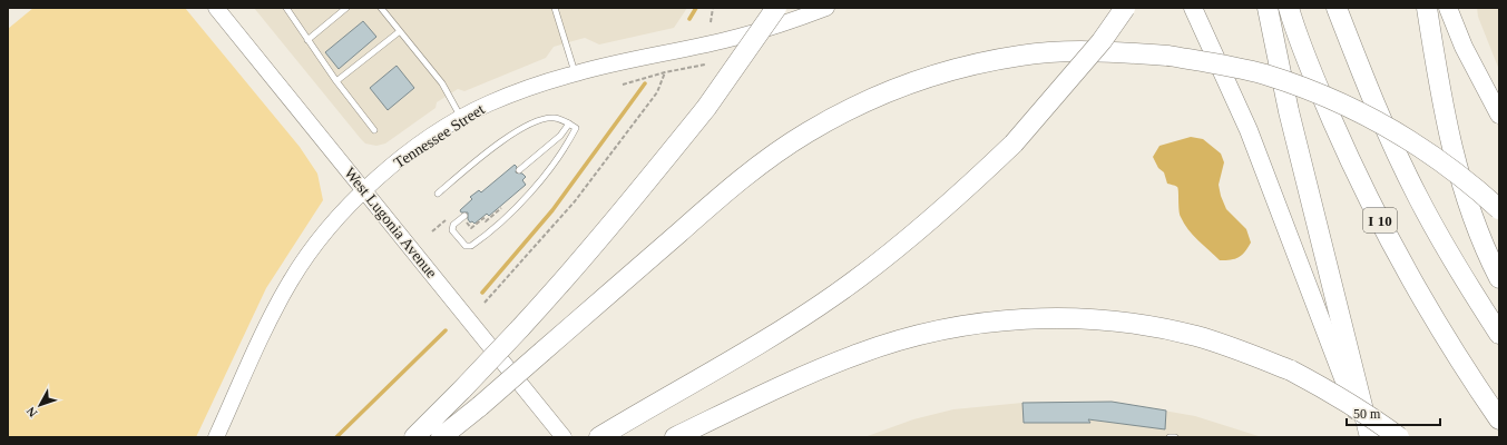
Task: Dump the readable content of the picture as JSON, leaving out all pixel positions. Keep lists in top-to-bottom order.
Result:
{
  "streets": {
    "highway": ["I 10"],
    "main road": ["Tennessee Street", "West Lugonia Avenue"]
  },
  "crossings": [
    ["Tennessee Street", "West Lugonia Avenue"]
  ],
  "scale_bar": "50 m",
  "north": "bottom left"
}
